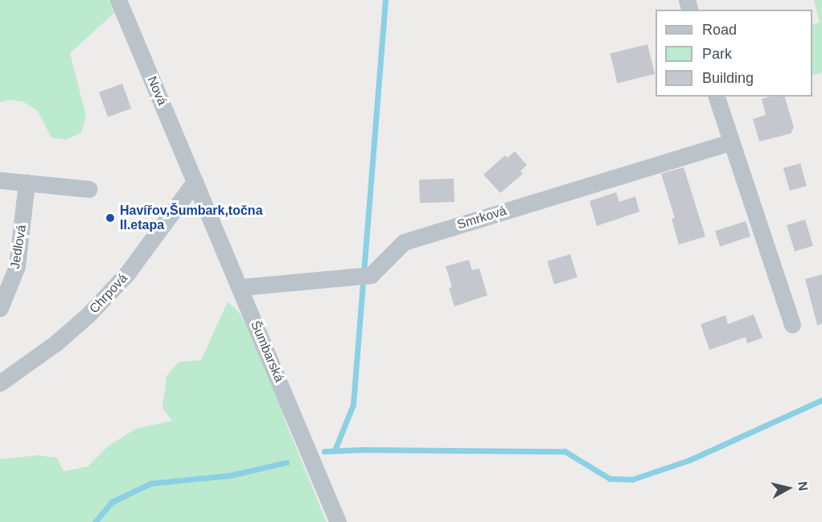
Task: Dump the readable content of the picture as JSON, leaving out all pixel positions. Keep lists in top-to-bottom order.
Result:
{
  "streets": {
    "street": [
      "Nová",
      "Smrková",
      "Jedlová",
      "Chrpová",
      "Šumbarská"
    ]
  },
  "crossings": [
    ["Nová", "Chrpová"],
    ["Nová", "Šumbarská"],
    ["Smrková", "Šumbarská"],
    ["Chrpová", "Šumbarská"]
  ],
  "places": ["Havířov,Šumbark,točna II.etapa"],
  "legend": ["Road", "Park", "Building"],
  "north": "right"
}
